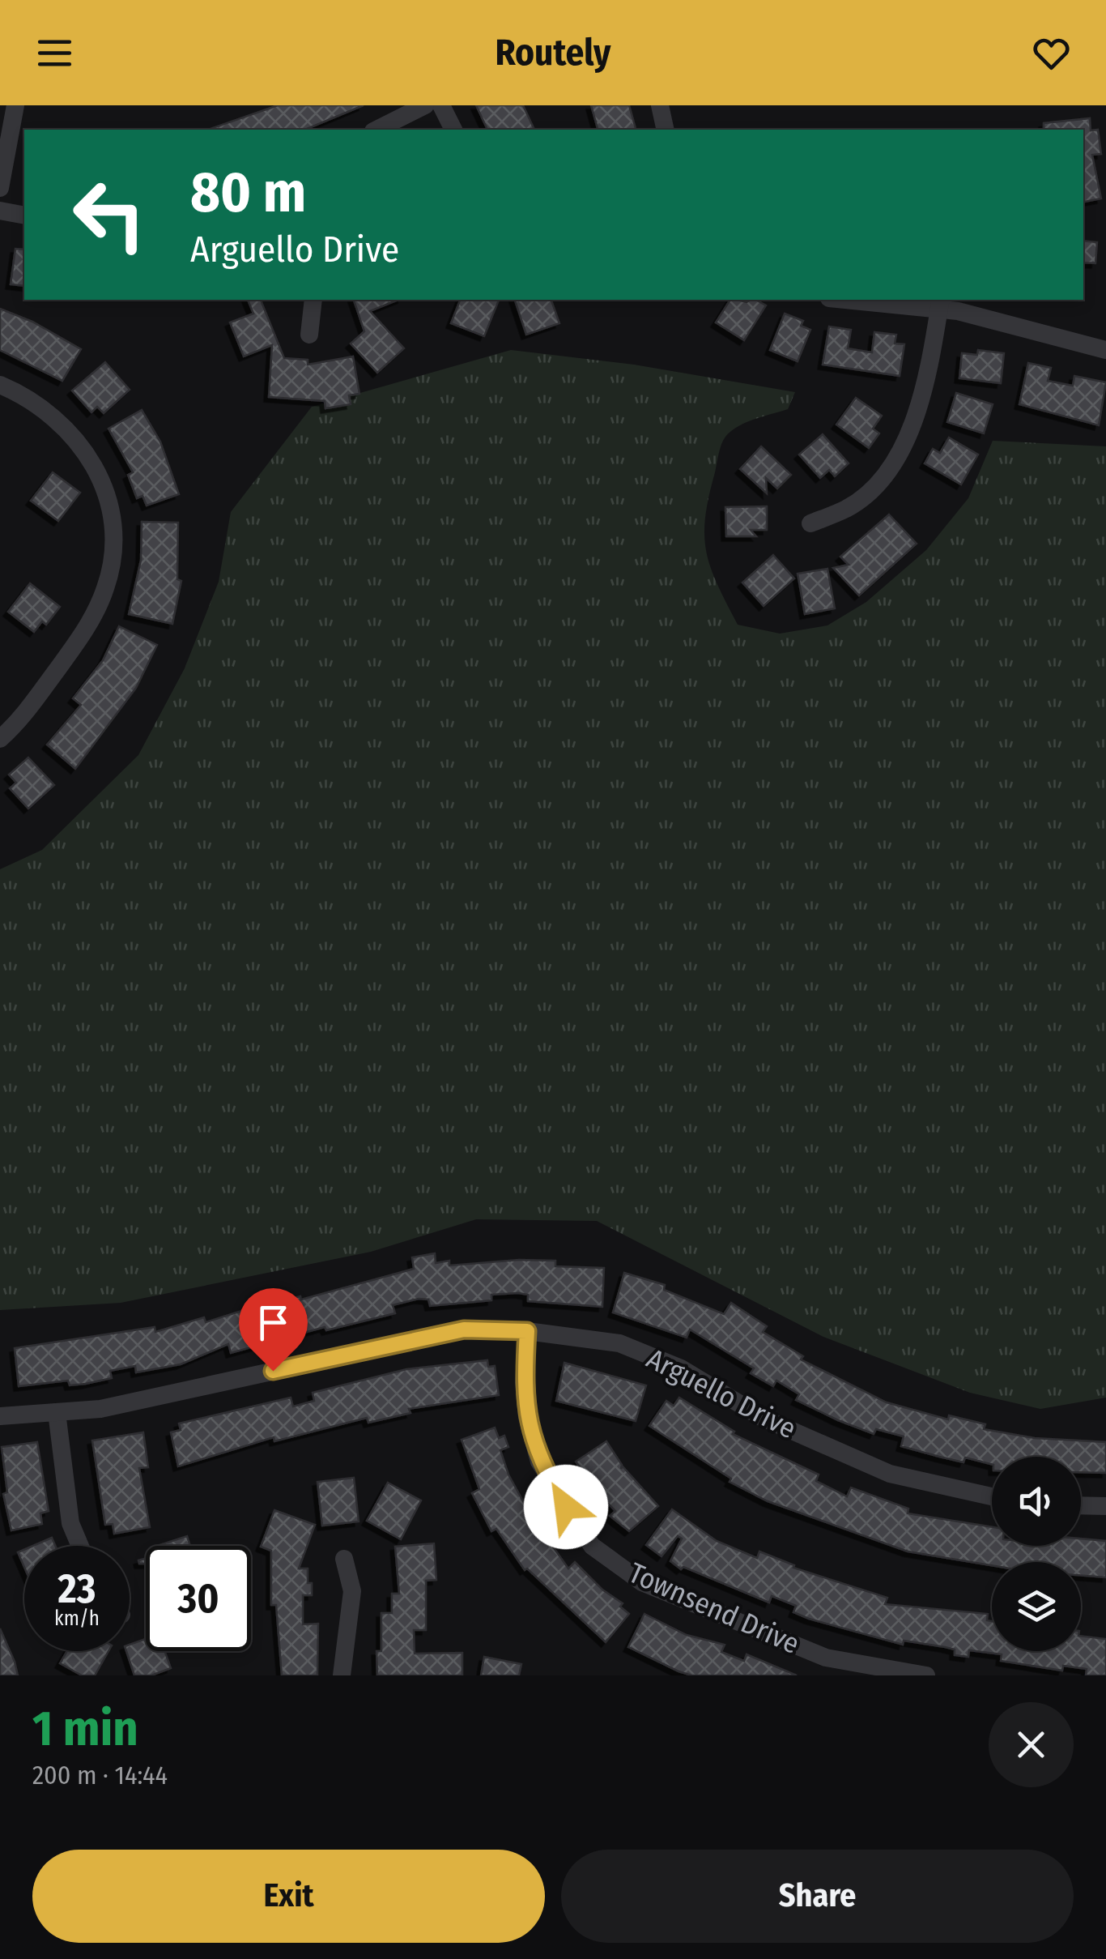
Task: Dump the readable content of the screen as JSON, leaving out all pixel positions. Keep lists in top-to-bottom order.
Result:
{
  "streets": {
    "street": ["Arguello Drive", "Townsend Drive"]
  },
  "crossings": [
    ["Arguello Drive", "Townsend Drive"]
  ],
  "page": {
    "header": "Routely",
    "turn": ["80 m", "Arguello Drive"],
    "speed": "23 km/h",
    "limit": "30",
    "heading": ["1 min", "200 m · 14:44"],
    "buttons": ["Exit", "Share"]
  }
}
